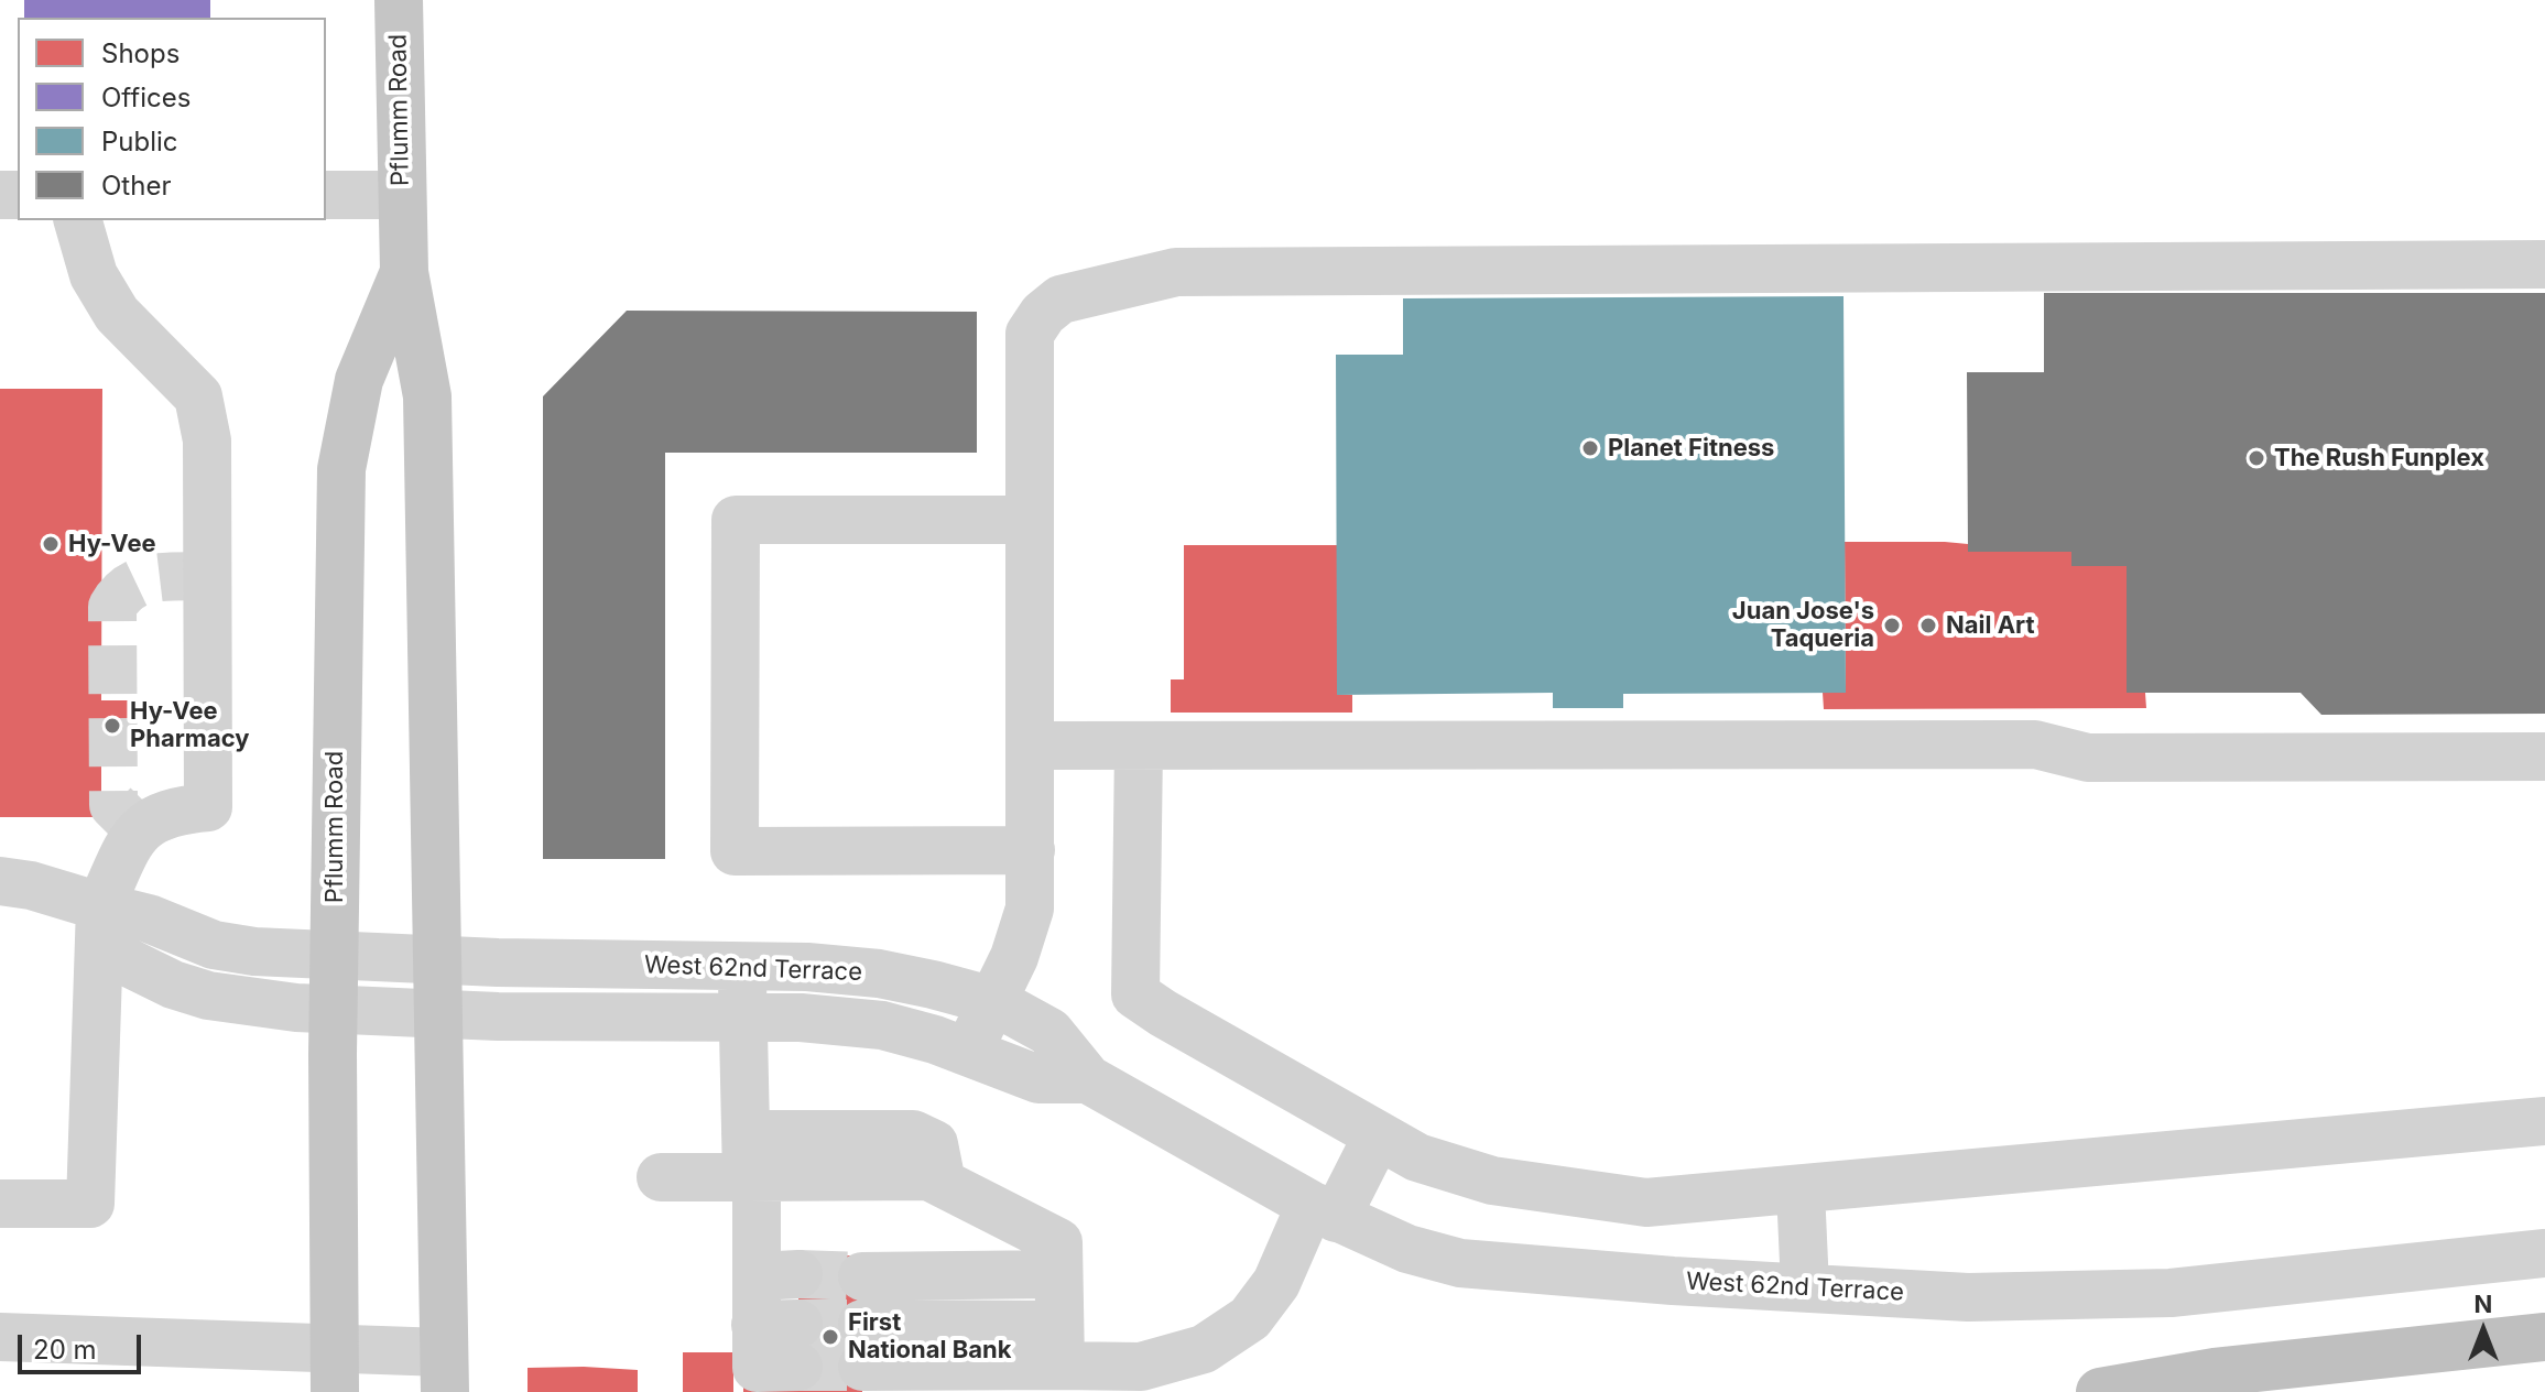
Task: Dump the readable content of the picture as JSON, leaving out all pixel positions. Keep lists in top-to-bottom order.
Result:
{
  "streets": {
    "main road": ["Pflumm Road"],
    "street": ["West 62nd Terrace"]
  },
  "crossings": [
    ["Pflumm Road", "West 62nd Terrace"]
  ],
  "places": [
    "Planet Fitness",
    "The Rush Funplex",
    "Hy-Vee",
    "Juan Jose's Taqueria",
    "Nail Art",
    "Hy-Vee Pharmacy",
    "First National Bank"
  ],
  "legend": [
    "Shops",
    "Offices",
    "Public",
    "Other"
  ],
  "scale_bar": "20 m",
  "north": "top"
}
